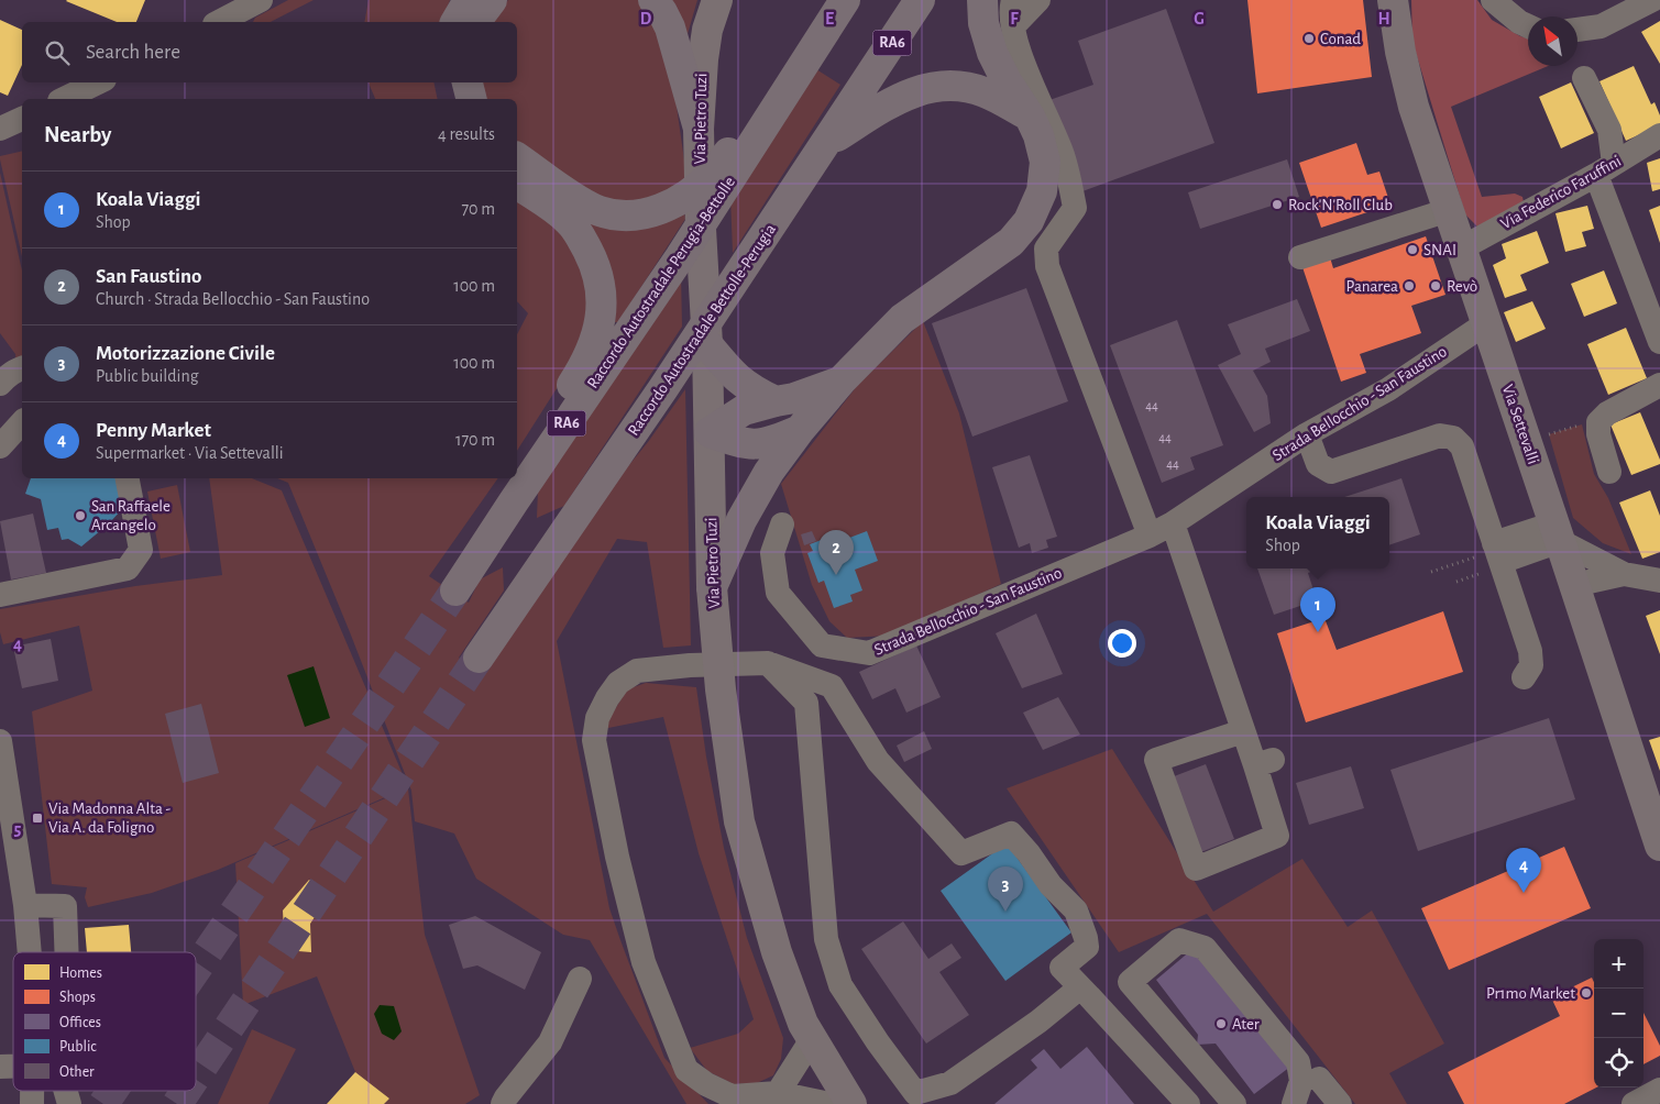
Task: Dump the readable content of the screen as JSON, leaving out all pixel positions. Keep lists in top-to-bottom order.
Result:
{
  "streets": {
    "highway": ["RA6", "Raccordo Autostradale Perugia-Bettolle", "Raccordo Autostradale Bettolle-Perugia"],
    "main road": ["Via Pietro Tuzi", "Via Settevalli"],
    "street": ["Via Federico Faruffini", "Strada Bellocchio - San Faustino"]
  },
  "crossings": [
    ["Via Federico Faruffini", "Via Settevalli"],
    ["Strada Bellocchio - San Faustino", "Via Settevalli"]
  ],
  "places": {
    "other": [
      "Conad",
      "Rock'N'Roll Club",
      "SNAI",
      "Panarea",
      "Revò",
      "San Raffaele Arcangelo",
      "Pr1mo Market",
      "Ater"
    ],
    "transit": ["Via Madonna Alta - Via A. da Foligno"]
  },
  "house_numbers": ["44", "44", "44"],
  "legend": [
    "Homes",
    "Shops",
    "Offices",
    "Public",
    "Other"
  ],
  "north": "top left",
  "page": {
    "search": "Search here",
    "heading": ["Nearby", "4 results"],
    "list": [
      {
        "mark": "1",
        "name": "Koala Viaggi",
        "note": "Shop",
        "value": "70 m"
      },
      {
        "mark": "2",
        "name": "San Faustino",
        "note": "Church · Strada Bellocchio - San Faustino",
        "value": "100 m"
      },
      {
        "mark": "3",
        "name": "Motorizzazione Civile",
        "note": "Public building",
        "value": "100 m"
      },
      {
        "mark": "4",
        "name": "Penny Market",
        "note": "Supermarket · Via Settevalli",
        "value": "170 m"
      }
    ],
    "popup": ["Koala Viaggi", "Shop"],
    "pins": [
      "2",
      "1",
      "4",
      "3"
    ],
    "map_buttons": ["+", "−"]
  },
  "grid": {
    "columns": [
      "D",
      "E",
      "F",
      "G",
      "H"
    ],
    "rows": ["4", "5"]
  }
}
